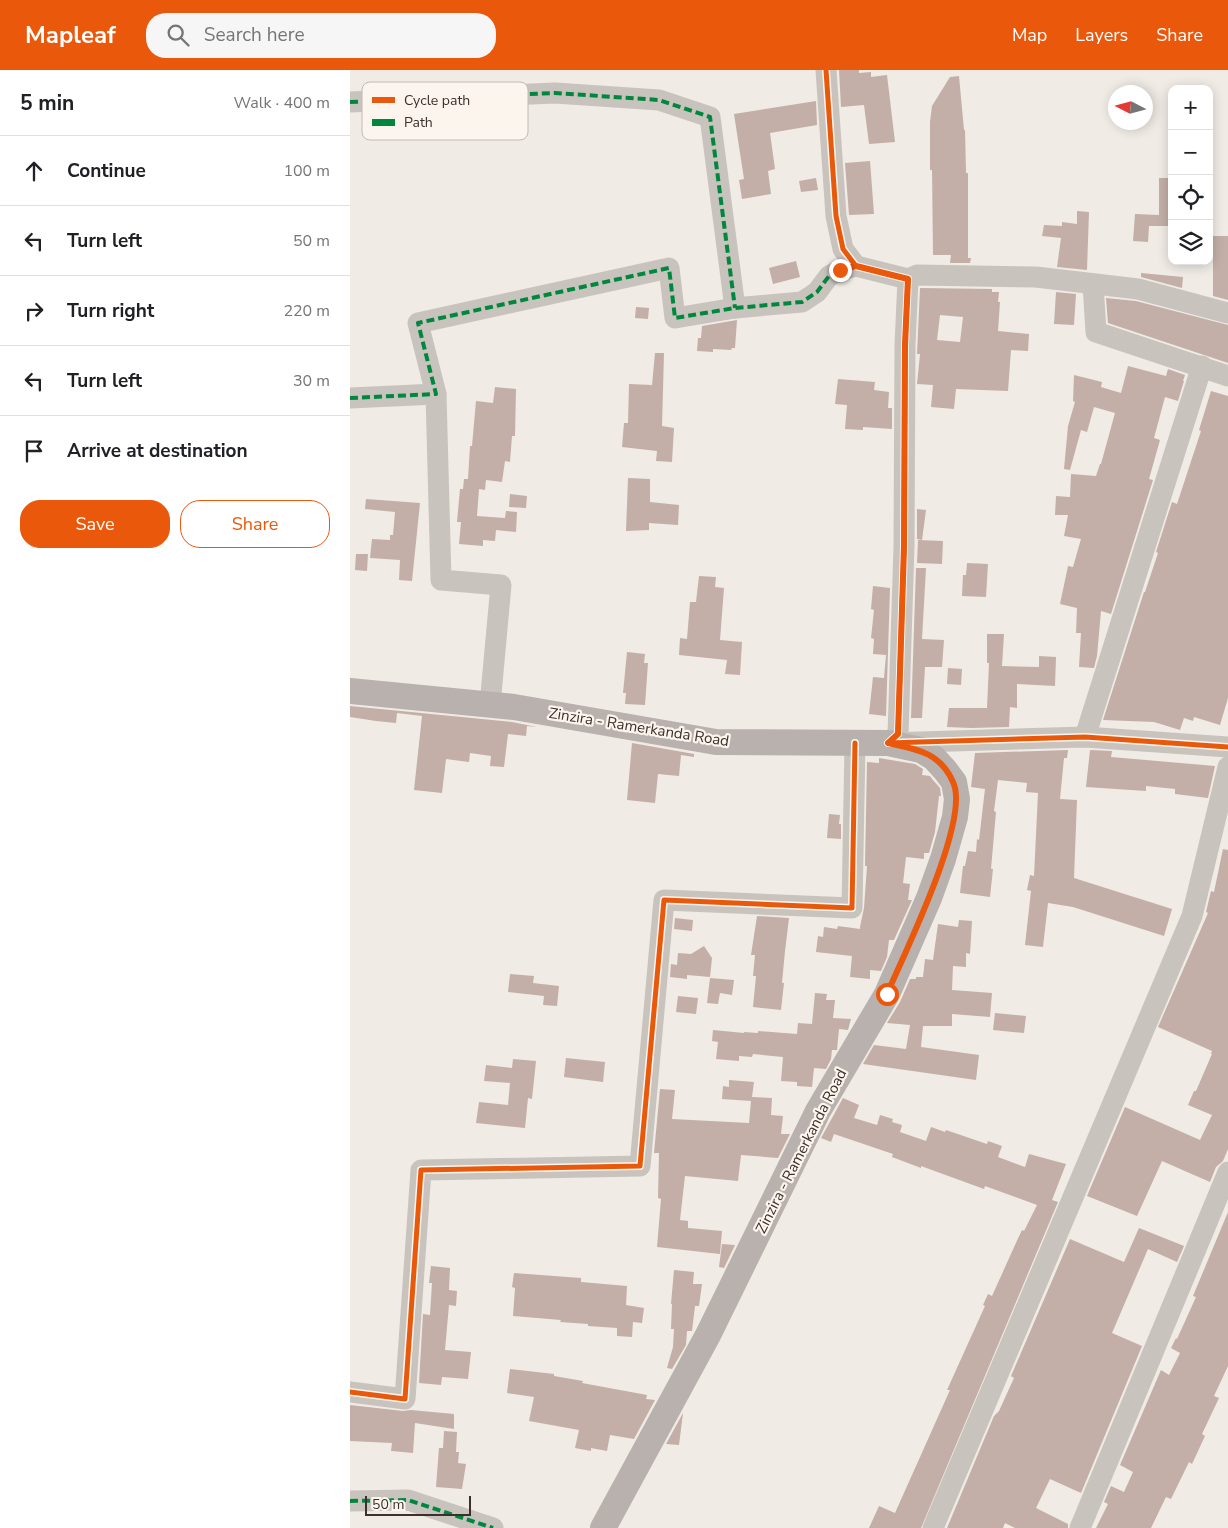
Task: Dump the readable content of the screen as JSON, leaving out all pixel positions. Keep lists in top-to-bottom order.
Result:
{
  "streets": {
    "main road": ["Zinzira - Ramerkanda Road"]
  },
  "legend": ["Cycle path", "Path"],
  "scale_bar": "50 m",
  "north": "left",
  "page": {
    "header": "Mapleaf",
    "search": "Search here",
    "nav": ["Map", "Layers", "Share"],
    "heading": ["5 min", "Walk · 400 m"],
    "map_buttons": ["+", "−"],
    "list": [
      ["Continue", "100 m"],
      ["Turn left", "50 m"],
      ["Turn right", "220 m"],
      ["Turn left", "30 m"],
      "Arrive at destination"
    ],
    "buttons": ["Save", "Share"],
    "scale": "50 m"
  }
}
